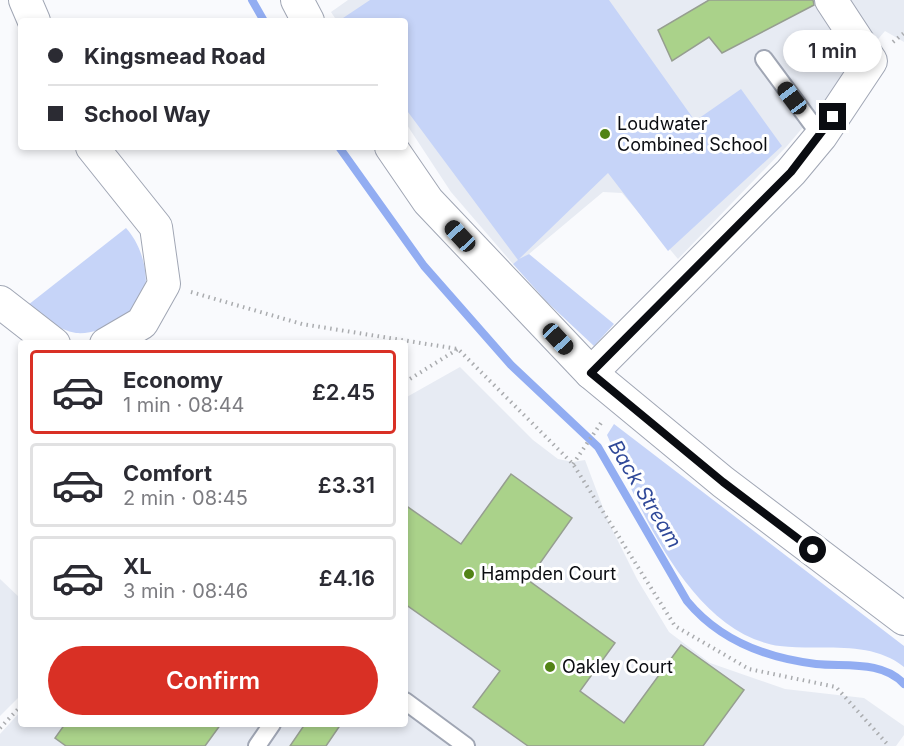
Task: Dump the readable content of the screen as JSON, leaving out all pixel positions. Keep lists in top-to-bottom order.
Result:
{
  "water": ["Back Stream"],
  "places": ["Loudwater Combined School", "Hampden Court", "Oakley Court"],
  "page": {
    "banner": ["Kingsmead Road", "School Way"],
    "bubble": "1 min",
    "list": [
      {
        "name": "Economy",
        "note": "1 min · 08:44",
        "value": "£2.45"
      },
      {
        "name": "Comfort",
        "note": "2 min · 08:45",
        "value": "£3.31"
      },
      {
        "name": "XL",
        "note": "3 min · 08:46",
        "value": "£4.16"
      }
    ],
    "buttons": "Confirm"
  }
}
